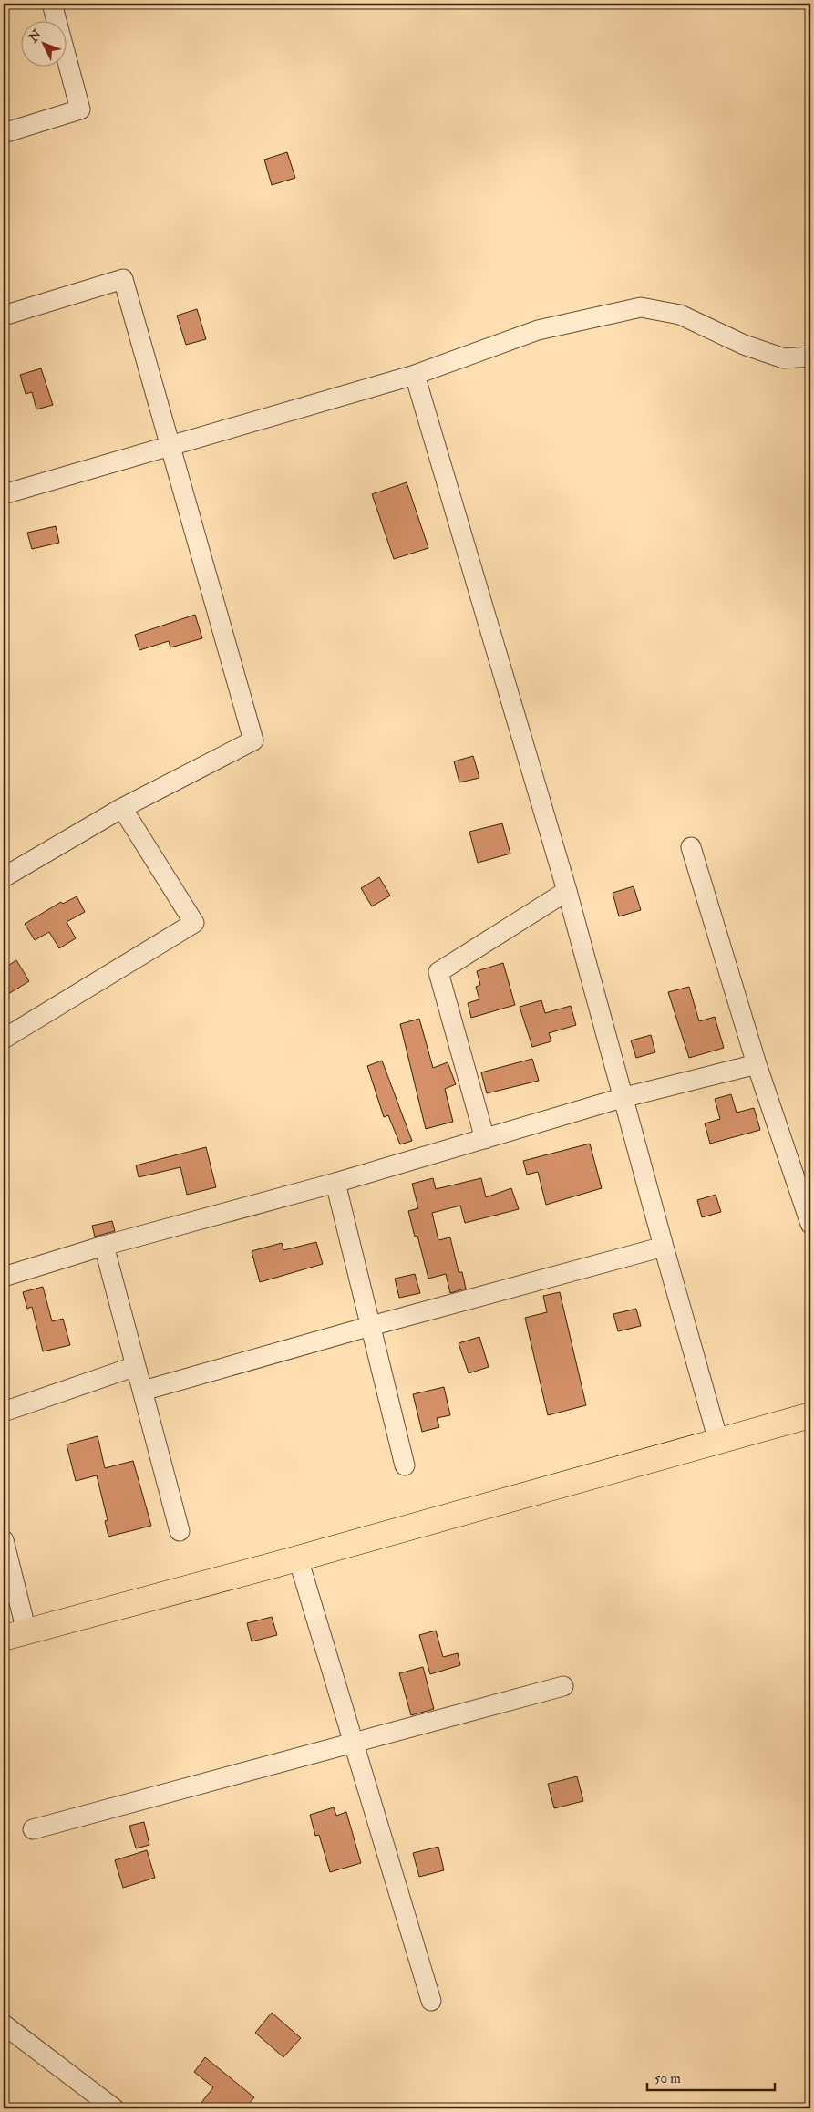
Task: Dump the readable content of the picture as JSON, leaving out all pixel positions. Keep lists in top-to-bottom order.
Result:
{
  "scale_bar": "50 m",
  "north": "top left"
}
